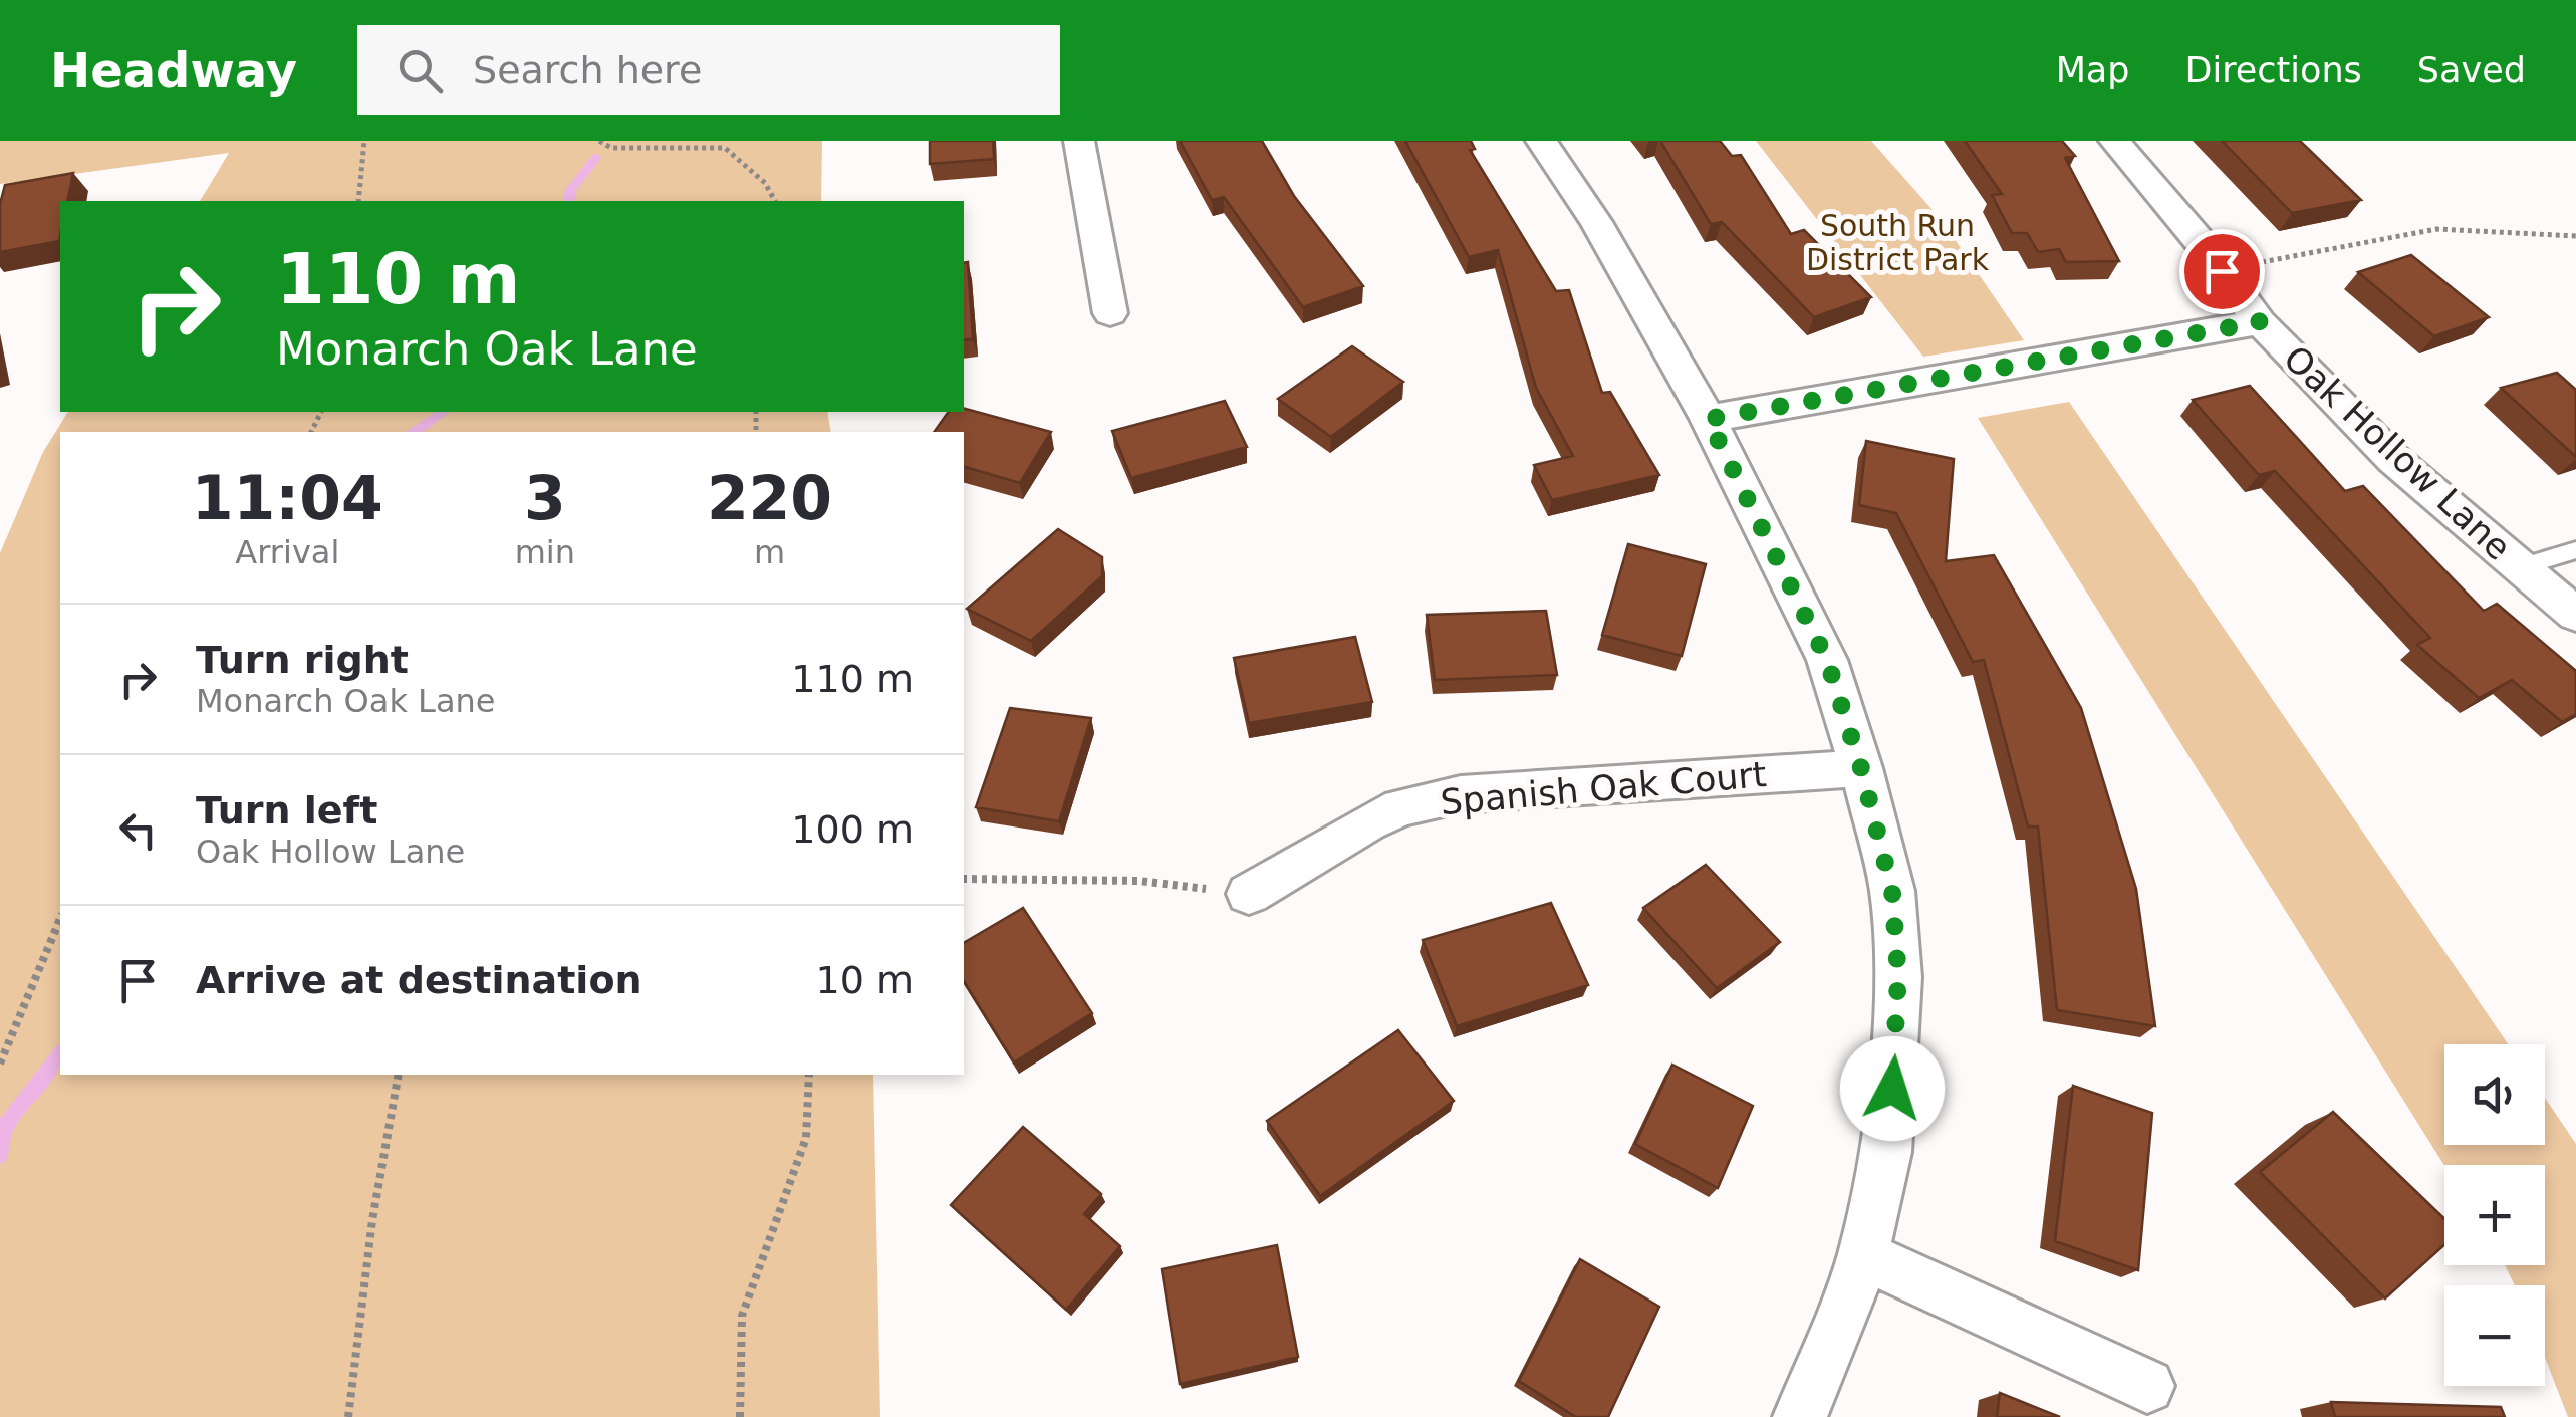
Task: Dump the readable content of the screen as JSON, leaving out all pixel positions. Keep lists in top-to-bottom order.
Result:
{
  "streets": {
    "street": ["Oak Hollow Lane", "Spanish Oak Court"]
  },
  "parks": ["South Run District Park"],
  "page": {
    "header": "Headway",
    "search": "Search here",
    "nav": ["Map", "Directions", "Saved"],
    "turn": ["110 m", "Monarch Oak Lane"],
    "eta": [
      "11:04",
      "Arrival",
      "3",
      "min",
      "220",
      "m"
    ],
    "list": [
      {
        "name": "Turn right",
        "note": "Monarch Oak Lane",
        "value": "110 m"
      },
      {
        "name": "Turn left",
        "note": "Oak Hollow Lane",
        "value": "100 m"
      },
      {
        "name": "Arrive at destination",
        "value": "10 m"
      }
    ],
    "map_buttons": ["+", "−"]
  }
}
